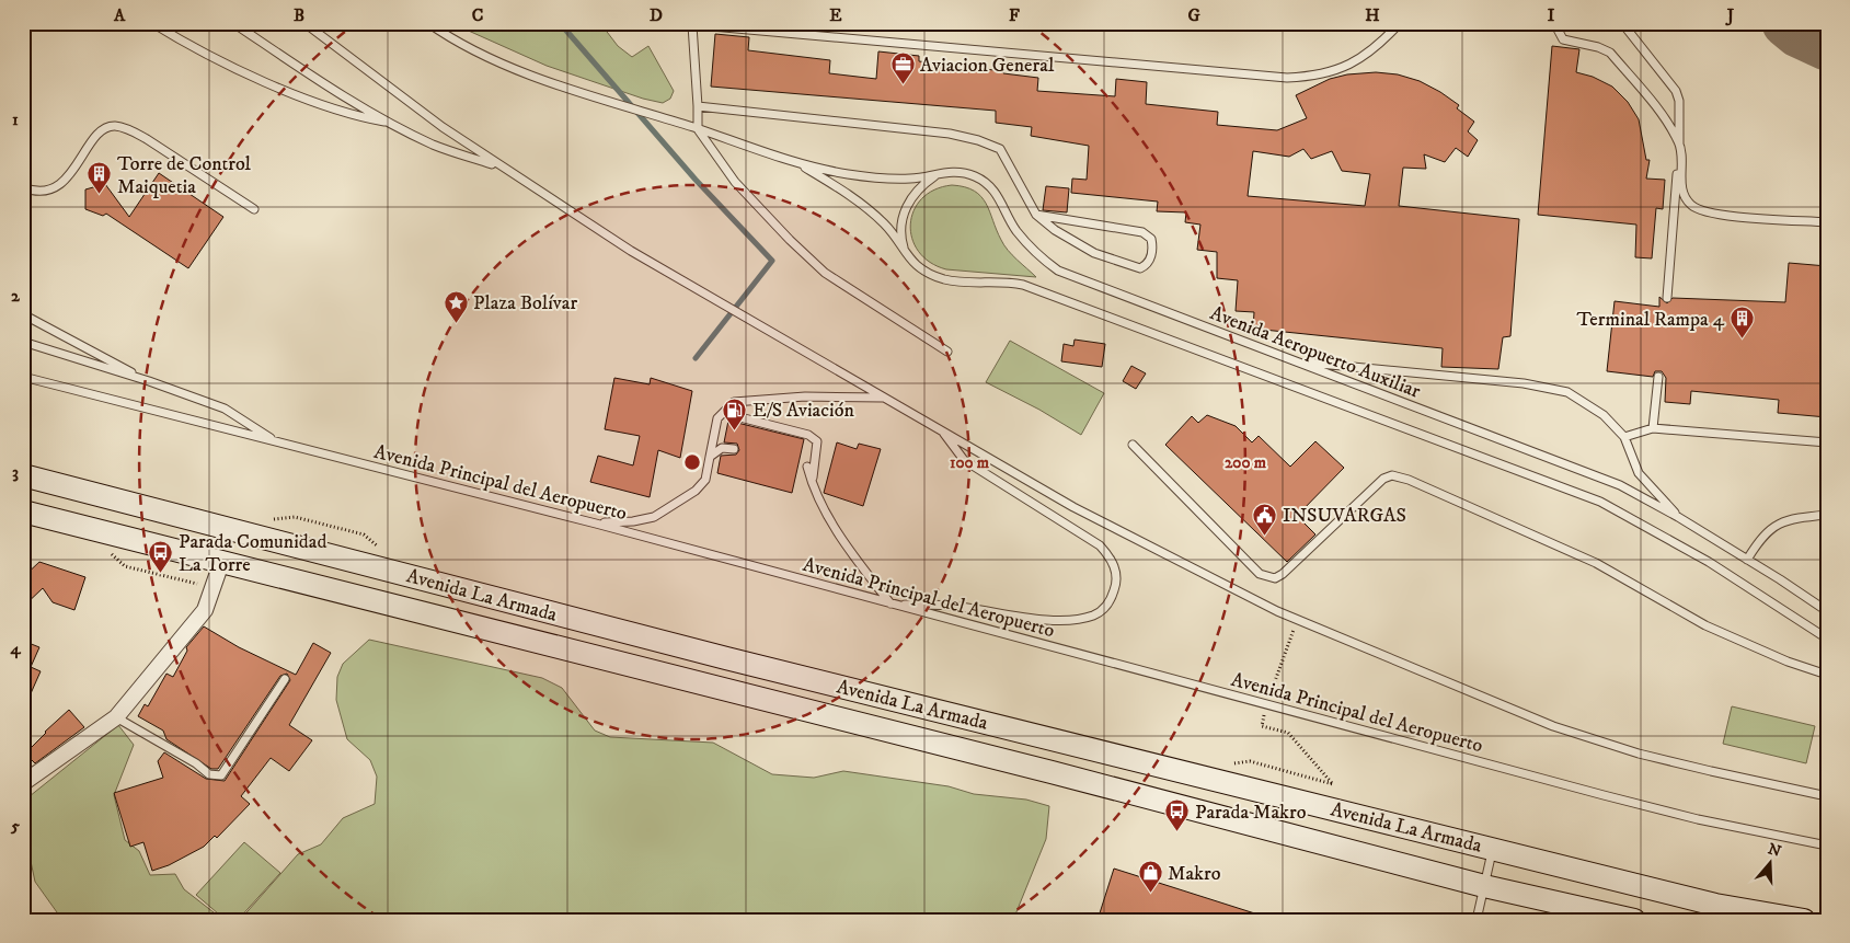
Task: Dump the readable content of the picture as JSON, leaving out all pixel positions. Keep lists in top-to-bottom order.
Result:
{
  "streets": {
    "main road": ["Avenida La Armada"],
    "lane": ["Avenida Aeropuerto Auxiliar", "Avenida Principal del Aeropuerto"]
  },
  "places": {
    "office": ["Aviacion General"],
    "building": ["Torre de Control Maiquetia", "Terminal Rampa 4"],
    "place": ["Plaza Bolívar"],
    "fuel station": ["E/S Aviación"],
    "public building": ["INSUVARGAS"],
    "bus stop": ["Parada Comunidad La Torre", "Parada Makro"],
    "shop": ["Makro"]
  },
  "north": "top",
  "grid": {
    "columns": [
      "A",
      "B",
      "C",
      "D",
      "E",
      "F",
      "G",
      "H",
      "I",
      "J"
    ],
    "rows": [
      "1",
      "2",
      "3",
      "4",
      "5"
    ]
  },
  "rings": ["100 m", "200 m"]
}
